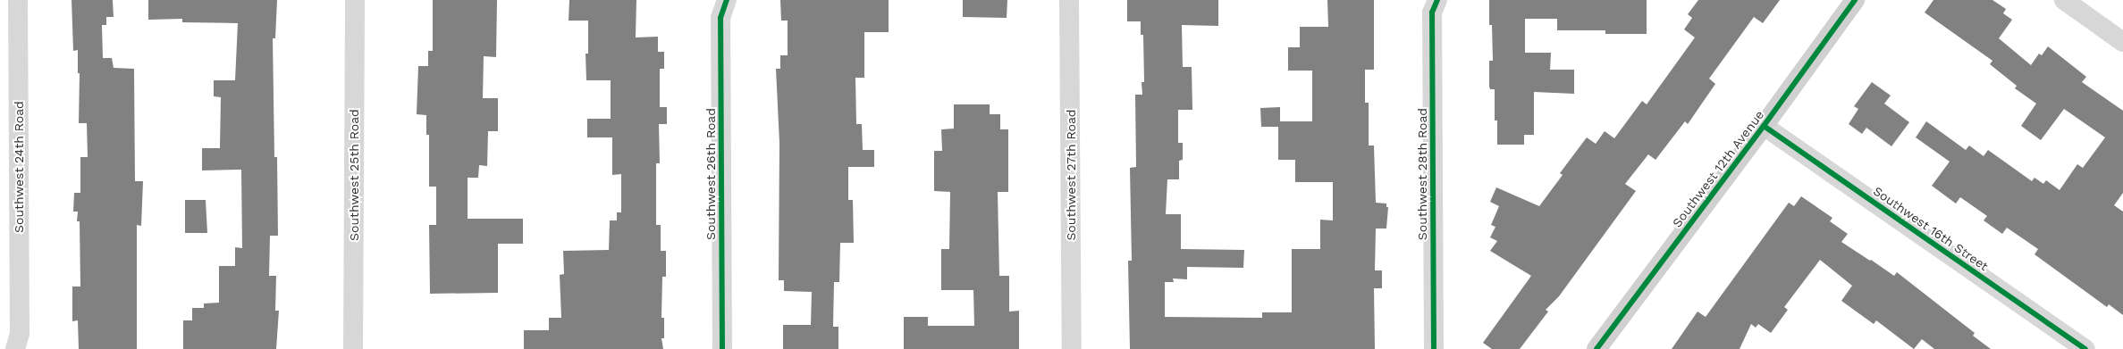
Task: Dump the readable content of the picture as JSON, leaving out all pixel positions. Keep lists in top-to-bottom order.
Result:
{
  "streets": {
    "main road": ["Southwest 12th Avenue"],
    "street": [
      "Southwest 24th Road",
      "Southwest 26th Road",
      "Southwest 28th Road",
      "Southwest 25th Road",
      "Southwest 27th Road",
      "Southwest 16th Street"
    ]
  },
  "crossings": [
    ["Southwest 12th Avenue", "Southwest 16th Street"]
  ]
}
